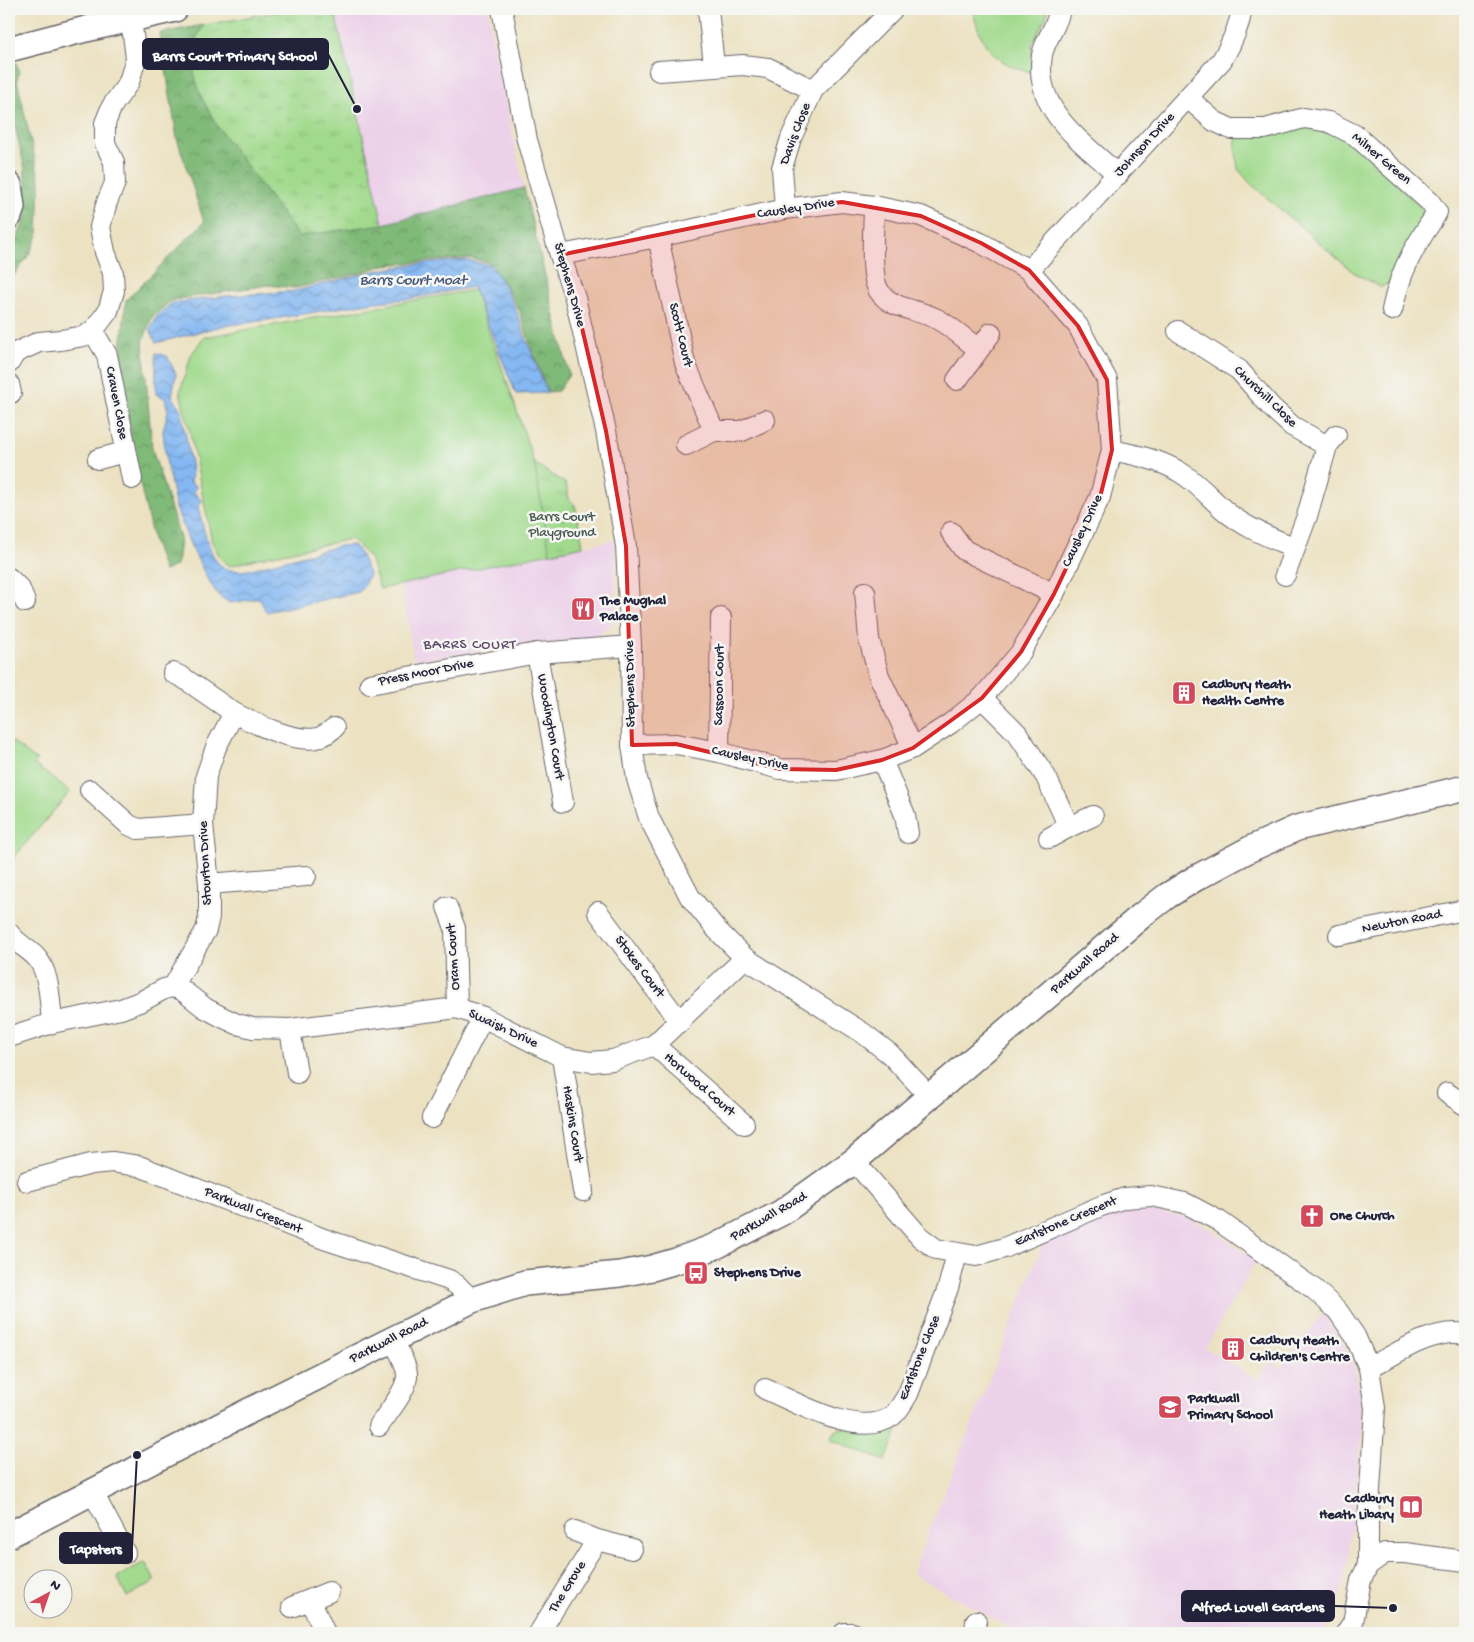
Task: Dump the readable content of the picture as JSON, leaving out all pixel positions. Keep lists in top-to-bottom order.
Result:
{
  "streets": {
    "street": [
      "Davis Close",
      "Johnson Drive",
      "Milner Green",
      "Causley Drive",
      "Stephens Drive",
      "Scott Court",
      "Churchill Close",
      "Craven Close",
      "Press Moor Drive",
      "Sassoon Court",
      "Woodington Court",
      "Stourton Drive",
      "Newton Road",
      "Oram Court",
      "Parkwall Road",
      "Stokes Court",
      "Swaish Drive",
      "Horwood Court",
      "Haskins Court",
      "Parkwall Crescent",
      "Earlstone Crescent",
      "Earlstone Close",
      "The Grove"
    ]
  },
  "crossings": [
    ["Davis Close", "Causley Drive"],
    ["Johnson Drive", "Milner Green"],
    ["Johnson Drive", "Causley Drive"],
    ["Causley Drive", "Stephens Drive"],
    ["Causley Drive", "Scott Court"],
    ["Causley Drive", "Sassoon Court"],
    ["Stephens Drive", "Press Moor Drive"],
    ["Stephens Drive", "Parkwall Road"],
    ["Stephens Drive", "Swaish Drive"],
    ["Press Moor Drive", "Woodington Court"],
    ["Stourton Drive", "Swaish Drive"],
    ["Oram Court", "Swaish Drive"],
    ["Parkwall Road", "Parkwall Crescent"],
    ["Parkwall Road", "Earlstone Crescent"],
    ["Stokes Court", "Swaish Drive"],
    ["Swaish Drive", "Horwood Court"],
    ["Swaish Drive", "Haskins Court"],
    ["Earlstone Crescent", "Earlstone Close"]
  ],
  "districts": ["BARRS COURT"],
  "water": ["Barrs Court Moat"],
  "parks": ["Barrs Court Playground"],
  "places": {
    "other": ["Barrs Court Primary School", "Tapsters", "Alfred Lovell Gardens"],
    "restaurant": ["The Mughal Palace"],
    "building": ["Cadbury Heath Health Centre", "Cadbury Heath Children's Centre"],
    "church": ["One Church"],
    "bus stop": ["Stephens Drive"],
    "school or university": ["Parkwall Primary School"],
    "library": ["Cadbury Heath Libary"]
  },
  "north": "top right"
}
